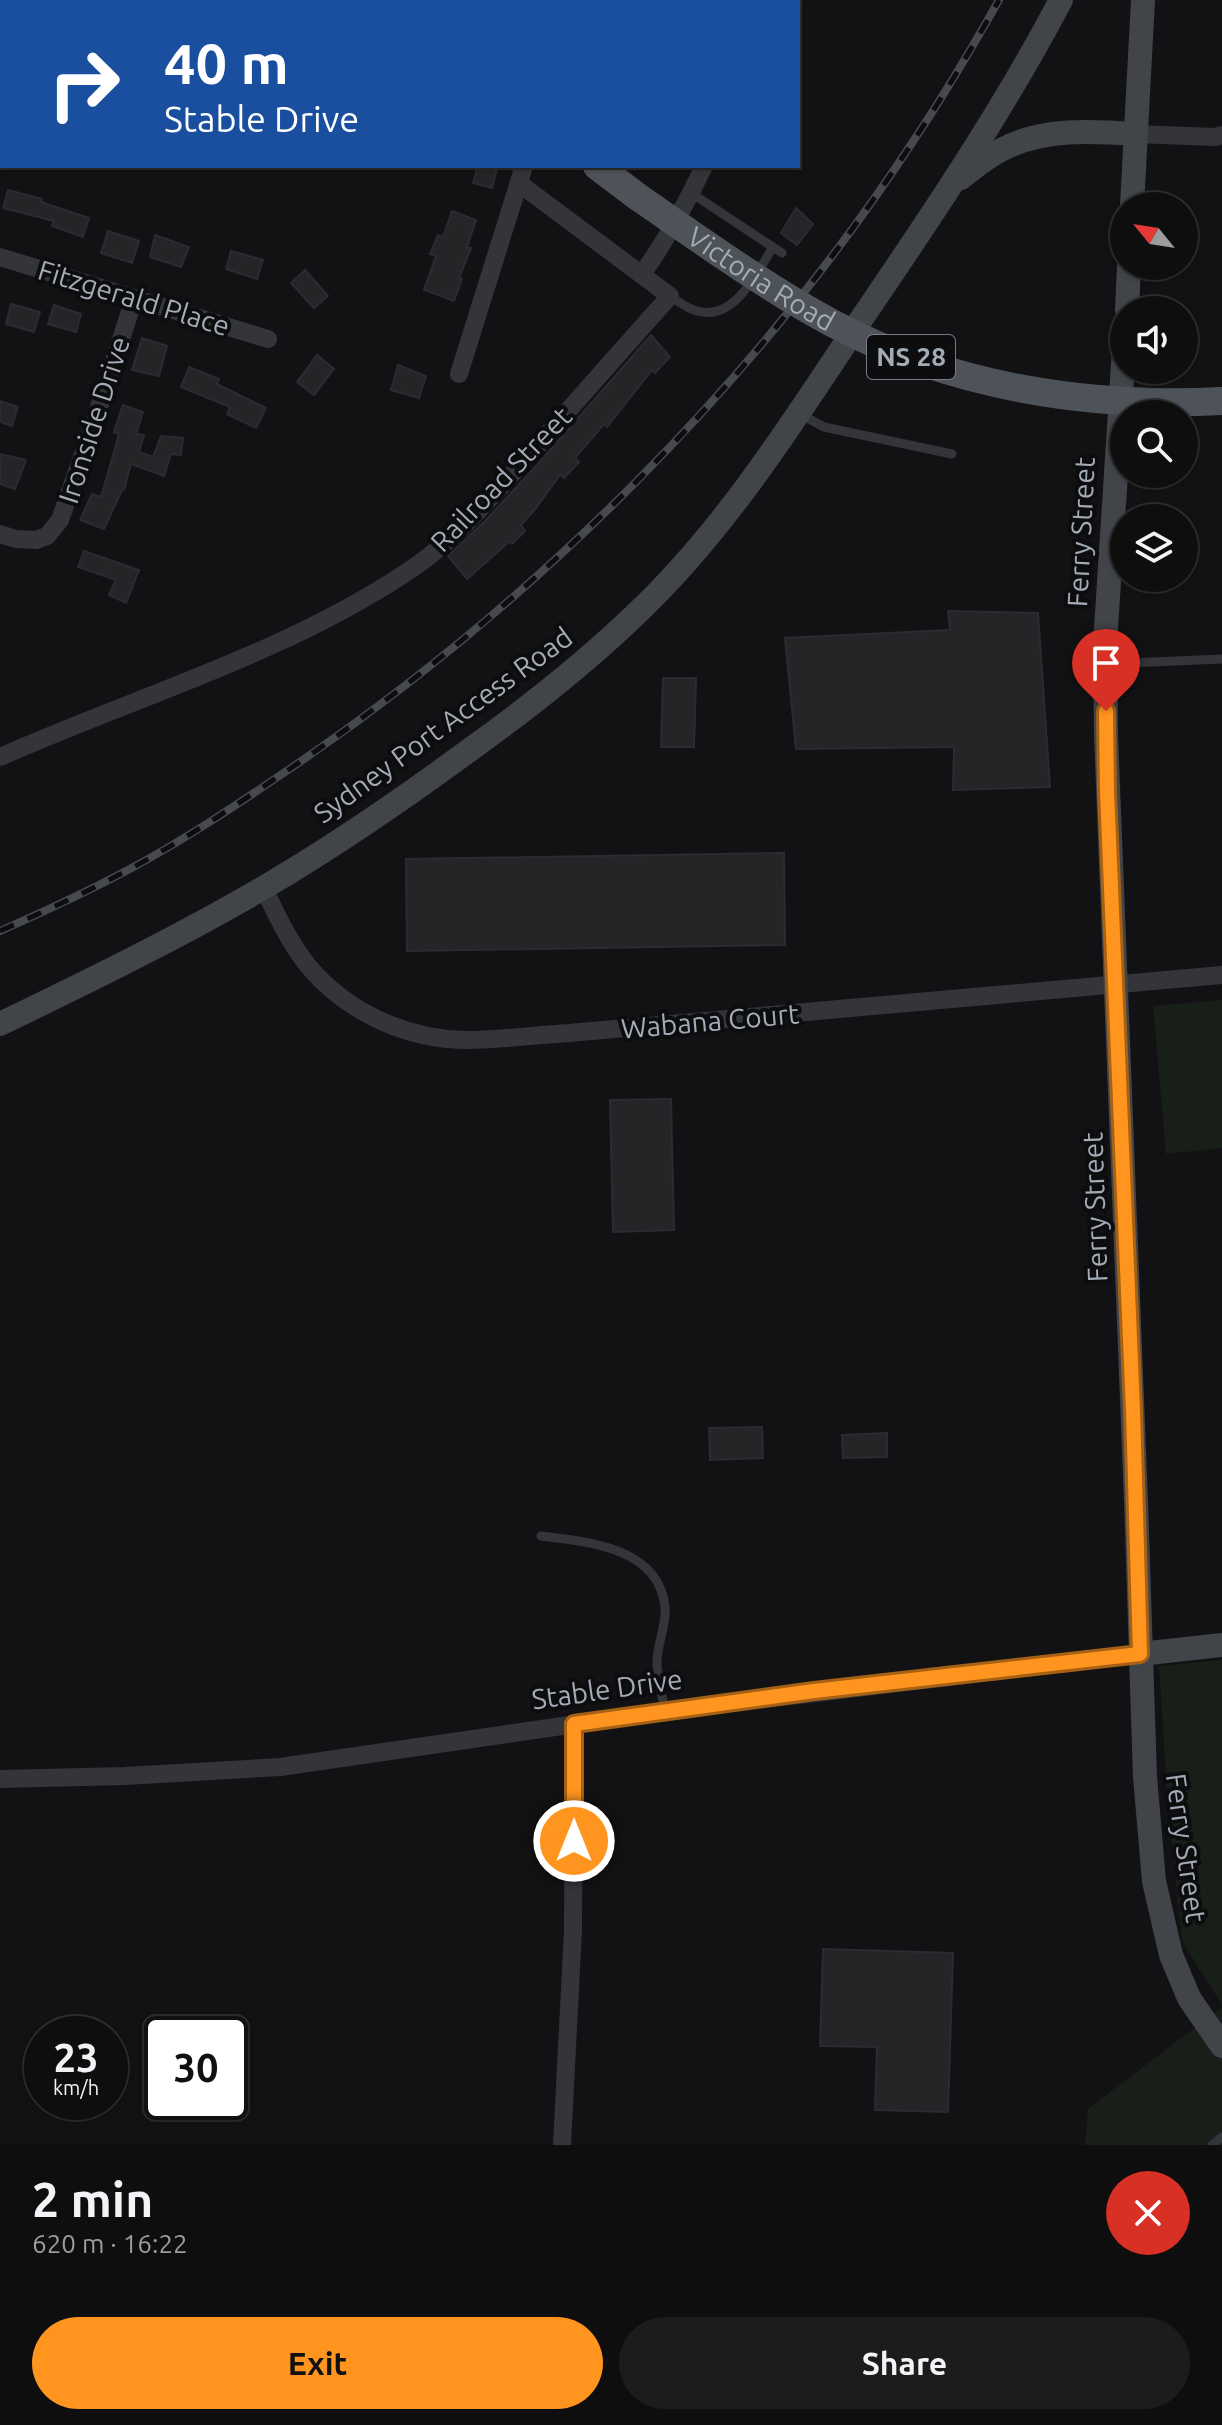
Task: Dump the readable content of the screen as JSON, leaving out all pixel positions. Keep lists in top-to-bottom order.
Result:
{
  "streets": {
    "main road": [
      "Victoria Road",
      "NS 28",
      "Ferry Street",
      "Sydney Port Access Road",
      "Stable Drive"
    ],
    "street": [
      "Fitzgerald Place",
      "Ironside Drive",
      "Railroad Street",
      "Wabana Court"
    ]
  },
  "crossings": [
    ["Fitzgerald Place", "Ironside Drive"],
    ["Ferry Street", "Wabana Court"],
    ["Ferry Street", "Stable Drive"],
    ["Sydney Port Access Road", "Wabana Court"]
  ],
  "north": "top left",
  "page": {
    "turn": ["40 m", "Stable Drive"],
    "speed": "23 km/h",
    "limit": "30",
    "heading": ["2 min", "620 m · 16:22"],
    "buttons": ["Exit", "Share"]
  }
}
